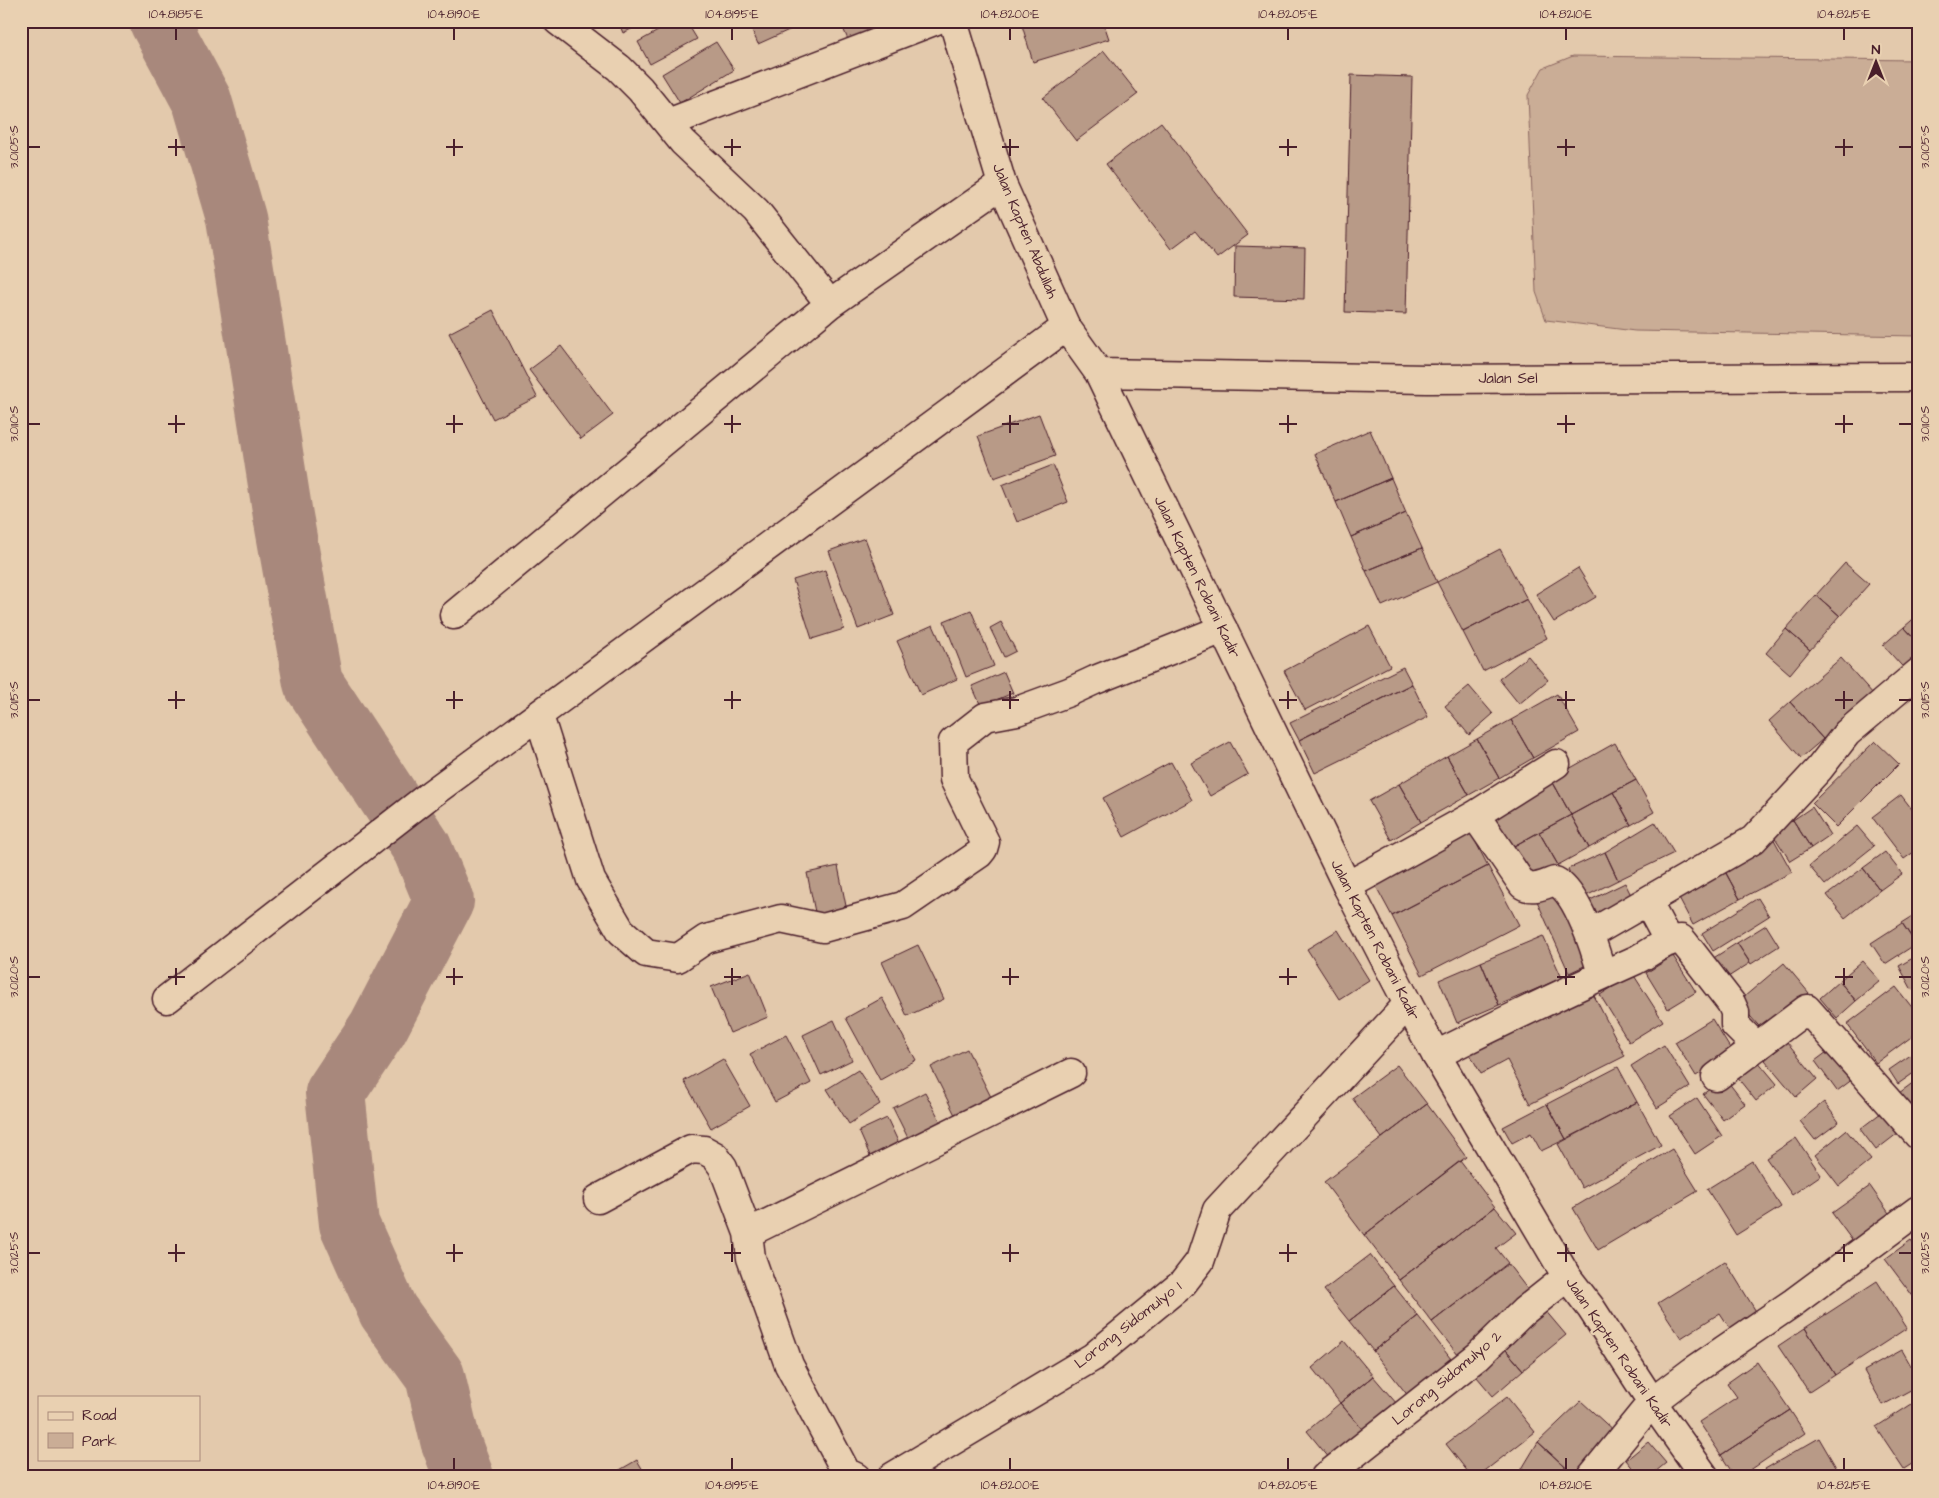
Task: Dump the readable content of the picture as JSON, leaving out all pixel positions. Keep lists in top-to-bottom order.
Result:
{
  "streets": {
    "street": [
      "Jalan Kapten Abdullah",
      "Jalan Sel",
      "Jalan Kapten Robani Kadir",
      "Lorong Sidomulyo 1",
      "Lorong Sidomulyo 2"
    ]
  },
  "crossings": [
    ["Jalan Kapten Abdullah", "Jalan Sel"],
    ["Jalan Kapten Abdullah", "Jalan Kapten Robani Kadir"],
    ["Jalan Sel", "Jalan Kapten Robani Kadir"],
    ["Jalan Kapten Robani Kadir", "Lorong Sidomulyo 1"],
    ["Jalan Kapten Robani Kadir", "Lorong Sidomulyo 2"]
  ],
  "legend": ["Road", "Park"],
  "north": "top",
  "coordinates": [
    "104.8185°E",
    "104.8190°E",
    "104.8195°E",
    "104.8200°E",
    "104.8205°E",
    "104.8210°E",
    "104.8215°E",
    "3.0105°S",
    "3.0110°S",
    "3.0115°S",
    "3.0120°S",
    "3.0125°S"
  ]
}
